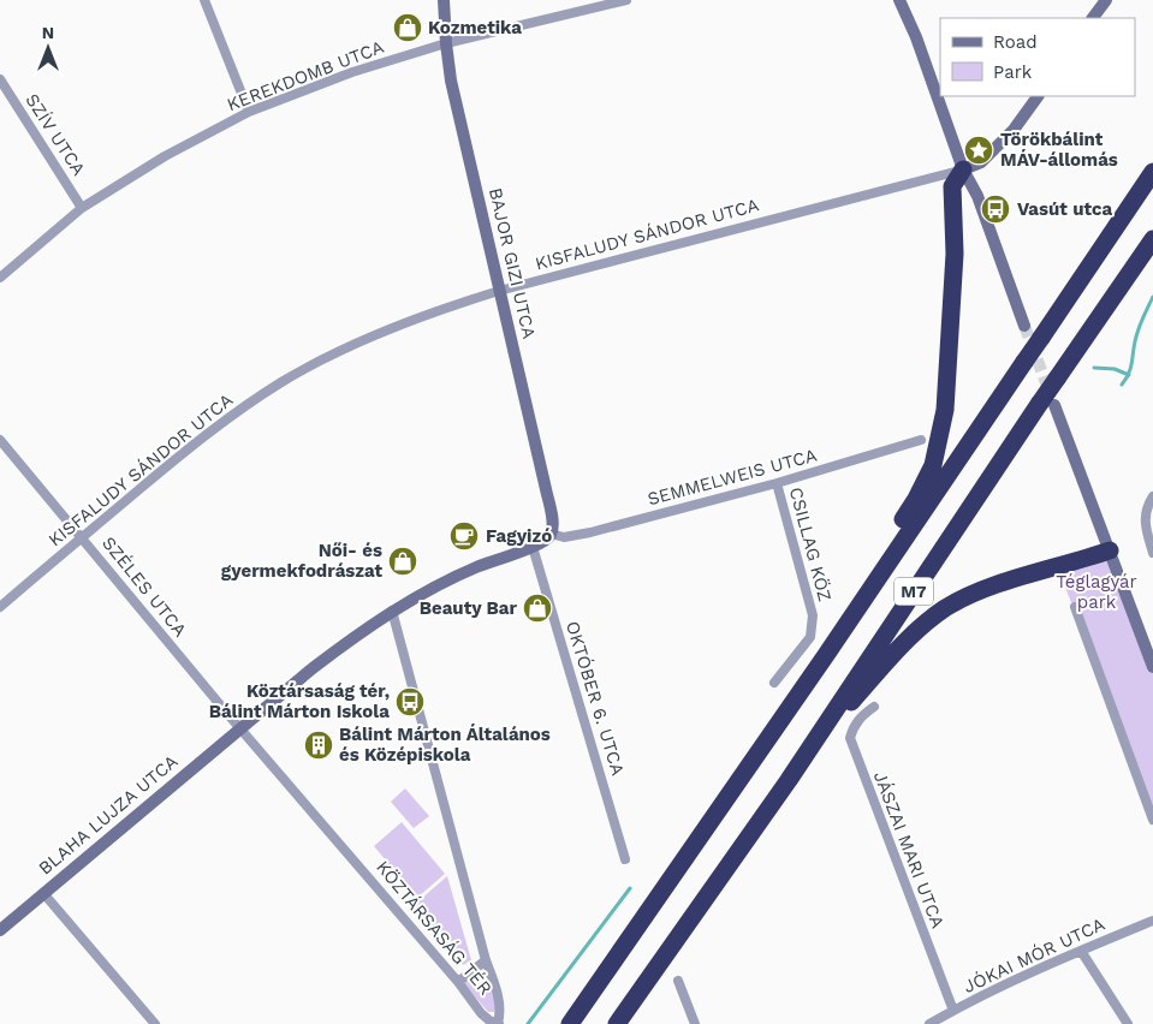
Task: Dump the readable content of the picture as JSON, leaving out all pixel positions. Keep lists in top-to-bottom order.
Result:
{
  "streets": {
    "highway": ["M7"],
    "street": [
      "KEREKDOMB UTCA",
      "SZÍV UTCA",
      "KISFALUDY SÁNDOR UTCA",
      "BAJOR GIZI UTCA",
      "SEMMELWEIS UTCA",
      "CSILLAG KÖZ",
      "SZÉLES UTCA",
      "OKTÓBER 6. UTCA",
      "BLAHA LUJZA UTCA",
      "JÁSZAI MARI UTCA",
      "KÖZTÁRSASÁG TÉR",
      "JÓKAI MÓR UTCA"
    ]
  },
  "crossings": [
    ["KEREKDOMB UTCA", "SZÍV UTCA"],
    ["KEREKDOMB UTCA", "BAJOR GIZI UTCA"],
    ["KISFALUDY SÁNDOR UTCA", "BAJOR GIZI UTCA"],
    ["KISFALUDY SÁNDOR UTCA", "SZÉLES UTCA"],
    ["BAJOR GIZI UTCA", "SEMMELWEIS UTCA"],
    ["SEMMELWEIS UTCA", "CSILLAG KÖZ"],
    ["SZÉLES UTCA", "BLAHA LUJZA UTCA"],
    ["SZÉLES UTCA", "KÖZTÁRSASÁG TÉR"],
    ["BLAHA LUJZA UTCA", "KÖZTÁRSASÁG TÉR"],
    ["JÁSZAI MARI UTCA", "JÓKAI MÓR UTCA"]
  ],
  "parks": ["Téglagyár park"],
  "places": {
    "shop": ["Kozmetika", "Női- és gyermekfodrászat", "Beauty Bar"],
    "place": ["Törökbálint MÁV-állomás"],
    "bus stop": ["Vasút utca", "Köztársaság tér, Bálint Márton Iskola"],
    "cafe": ["Fagyizó"],
    "building": ["Bálint Márton Általános és Középiskola"]
  },
  "legend": ["Road", "Park"],
  "north": "top"
}
